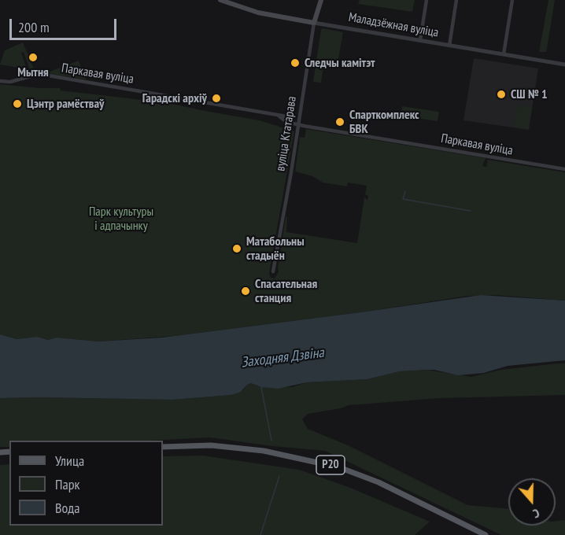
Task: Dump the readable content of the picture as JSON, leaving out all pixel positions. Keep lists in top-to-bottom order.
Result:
{
  "streets": {
    "main road": ["Маладзёжная вуліца", "вуліца Ктатарава", "Р20"],
    "street": ["Паркавая вуліца"]
  },
  "crossings": [
    ["Маладзёжная вуліца", "вуліца Ктатарава"],
    ["Паркавая вуліца", "вуліца Ктатарава"]
  ],
  "water": ["Заходняя Дзвіна"],
  "parks": ["Парк культуры і адпачынку"],
  "places": [
    "Мытня",
    "Следчы камітэт",
    "СШ № 1",
    "Гарадскі архіў",
    "Цэнтр рамёстваў",
    "Спарткомплекс БВК",
    "Матабольны стадыён",
    "Спасательная станция"
  ],
  "legend": ["Улица", "Парк", "Вода"],
  "scale_bar": "200 m",
  "north": "bottom"
}
